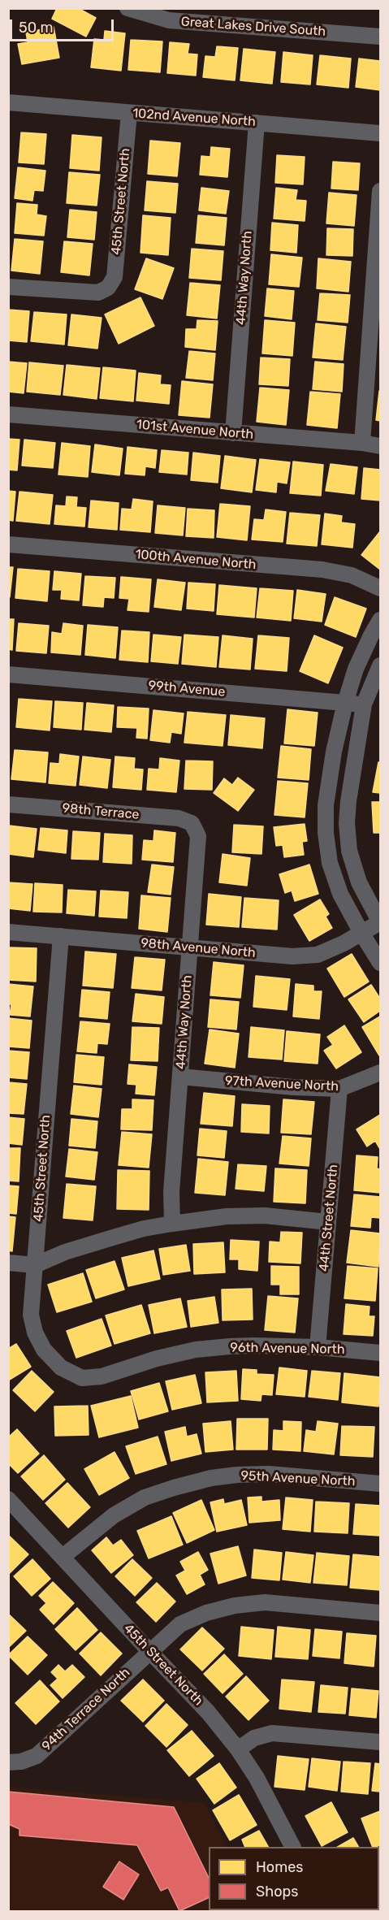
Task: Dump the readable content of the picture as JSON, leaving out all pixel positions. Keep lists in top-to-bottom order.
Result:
{
  "streets": {
    "street": [
      "Great Lakes Drive South",
      "102nd Avenue North",
      "45th Street North",
      "44th Way North",
      "101st Avenue North",
      "100th Avenue North",
      "99th Avenue",
      "98th Terrace",
      "98th Avenue North",
      "97th Avenue North",
      "44th Street North",
      "96th Avenue North",
      "95th Avenue North",
      "94th Terrace North"
    ]
  },
  "crossings": [
    ["102nd Avenue North", "45th Street North"],
    ["102nd Avenue North", "44th Way North"],
    ["45th Street North", "98th Avenue North"],
    ["45th Street North", "96th Avenue North"],
    ["45th Street North", "95th Avenue North"],
    ["45th Street North", "94th Terrace North"],
    ["44th Way North", "101st Avenue North"],
    ["44th Way North", "98th Terrace"],
    ["44th Way North", "98th Avenue North"],
    ["44th Way North", "97th Avenue North"],
    ["97th Avenue North", "44th Street North"],
    ["44th Street North", "96th Avenue North"]
  ],
  "legend": ["Homes", "Shops"],
  "scale_bar": "50 m"
}
